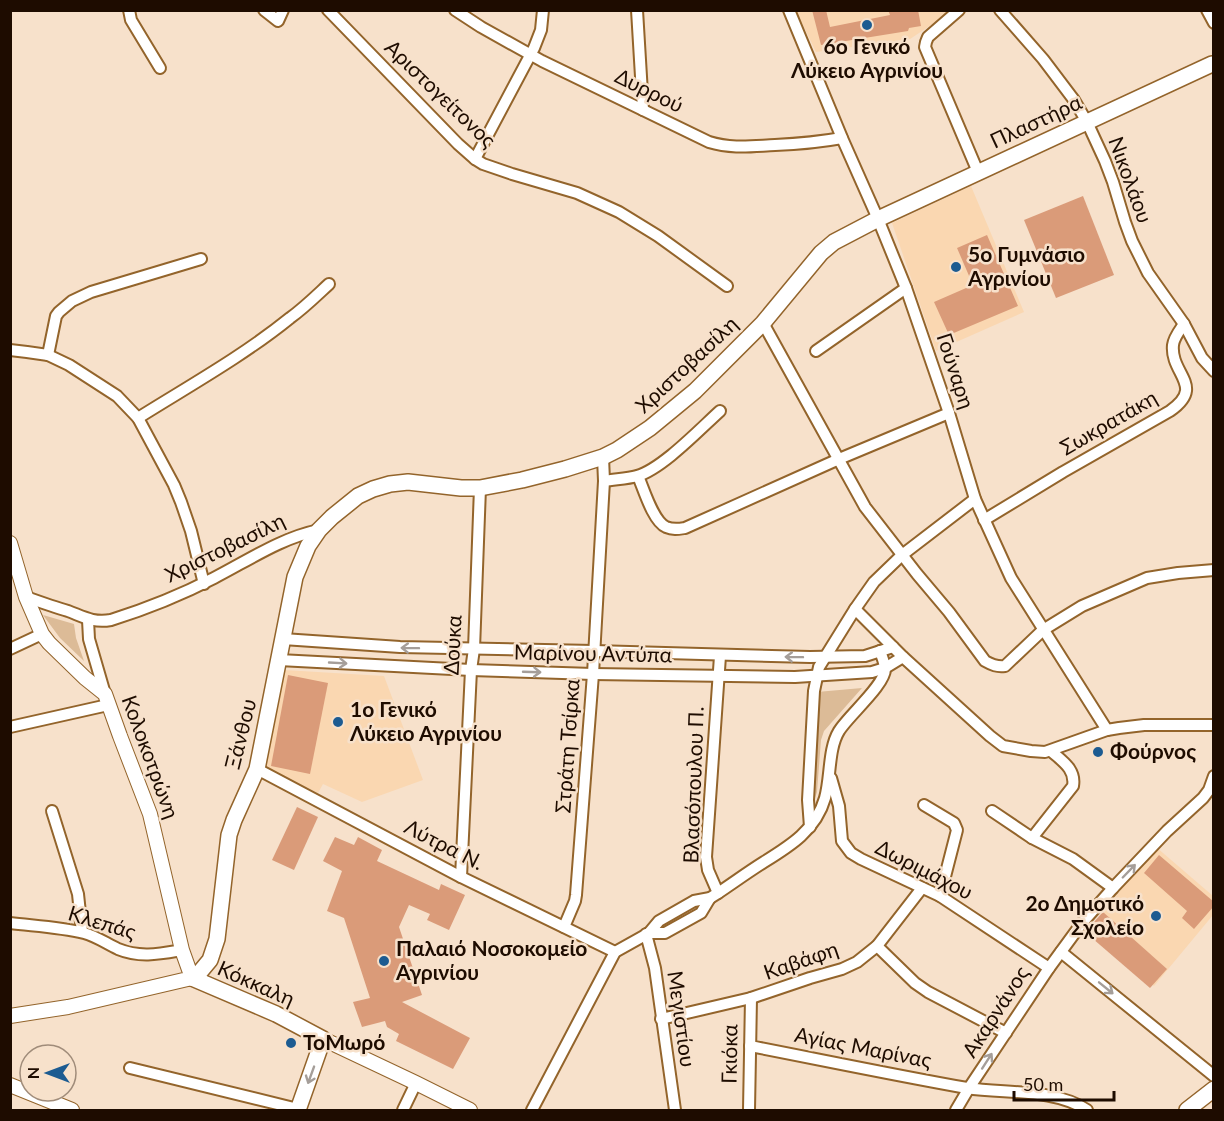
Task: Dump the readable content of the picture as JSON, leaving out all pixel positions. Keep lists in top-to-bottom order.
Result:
{
  "streets": {
    "main road": [
      "Πλαστήρα",
      "Χριστοβασίλη",
      "Ξάνθου",
      "Κόκκαλη"
    ],
    "street": [
      "Δυρρού",
      "Αριστογείτονος",
      "Νικολάου",
      "Γούναρη",
      "Σωκρατάκη",
      "Δούκα",
      "Μαρίνου Αντύπα",
      "Στράτη Τσίρκα",
      "Κολοκοτρώνη",
      "Βλασόπουλου Π.",
      "Λύτρα Ν.",
      "Δωριμάχου",
      "Κλεπάς",
      "Καβάφη",
      "Ακαρνάνος",
      "Μεγιστίου",
      "Αγίας Μαρίνας",
      "Γκιόκα"
    ]
  },
  "crossings": [
    ["Δυρρού", "Γούναρη"],
    ["Πλαστήρα", "Νικολάου"],
    ["Πλαστήρα", "Χριστοβασίλη"],
    ["Πλαστήρα", "Γούναρη"],
    ["Νικολάου", "Σωκρατάκη"],
    ["Χριστοβασίλη", "Γούναρη"],
    ["Χριστοβασίλη", "Δούκα"],
    ["Χριστοβασίλη", "Ξάνθου"],
    ["Χριστοβασίλη", "Στράτη Τσίρκα"],
    ["Χριστοβασίλη", "Κολοκοτρώνη"],
    ["Γούναρη", "Σωκρατάκη"],
    ["Δούκα", "Μαρίνου Αντύπα"],
    ["Δούκα", "Λύτρα Ν."],
    ["Μαρίνου Αντύπα", "Ξάνθου"],
    ["Μαρίνου Αντύπα", "Στράτη Τσίρκα"],
    ["Μαρίνου Αντύπα", "Βλασόπουλου Π."],
    ["Ξάνθου", "Κολοκοτρώνη"],
    ["Ξάνθου", "Λύτρα Ν."],
    ["Ξάνθου", "Κόκκαλη"],
    ["Στράτη Τσίρκα", "Λύτρα Ν."],
    ["Κολοκοτρώνη", "Κλεπάς"],
    ["Κολοκοτρώνη", "Κόκκαλη"],
    ["Δωριμάχου", "Καβάφη"],
    ["Δωριμάχου", "Ακαρνάνος"],
    ["Καβάφη", "Μεγιστίου"],
    ["Καβάφη", "Γκιόκα"],
    ["Ακαρνάνος", "Αγίας Μαρίνας"],
    ["Αγίας Μαρίνας", "Γκιόκα"]
  ],
  "one_way": ["Ακαρνάνος"],
  "places": [
    "6ο Γενικό Λύκειο Αγρινίου",
    "5ο Γυμνάσιο Αγρινίου",
    "1ο Γενικό Λύκειο Αγρινίου",
    "Φούρνος",
    "2ο Δημοτικό Σχολείο",
    "Παλαιό Νοσοκομείο Αγρινίου",
    "ΤοΜωρό"
  ],
  "scale_bar": "50 m",
  "north": "left"
}
